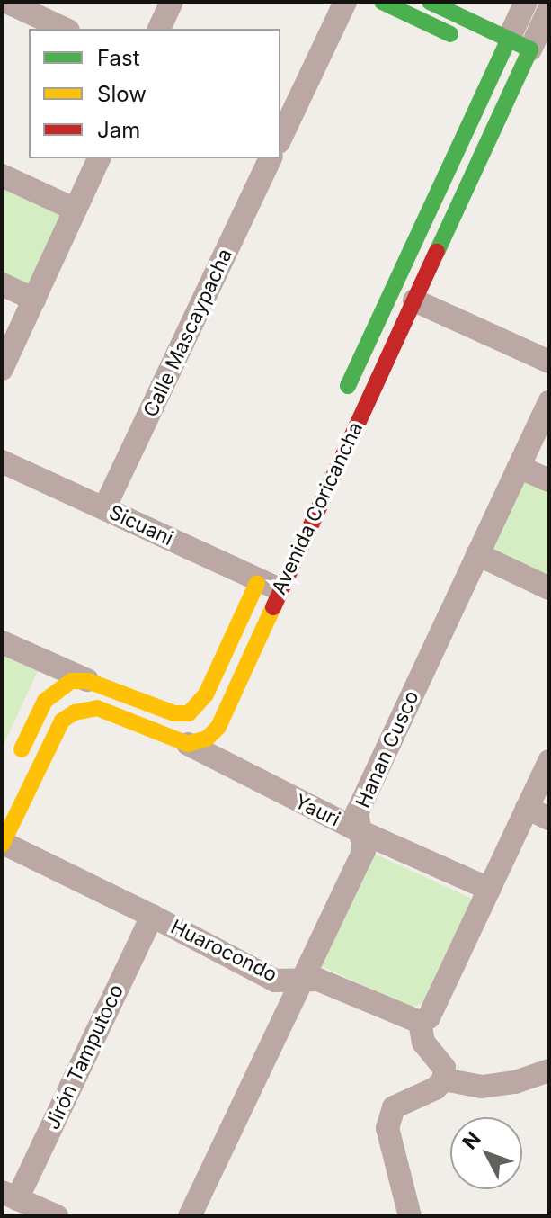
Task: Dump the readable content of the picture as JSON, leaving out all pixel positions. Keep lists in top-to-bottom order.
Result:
{
  "streets": {
    "street": [
      "Calle Mascaypacha",
      "Avenida Coricancha",
      "Sicuani",
      "Hanan Cusco",
      "Yauri",
      "Huarocondo",
      "Jirón Tamputoco"
    ]
  },
  "crossings": [
    ["Calle Mascaypacha", "Sicuani"],
    ["Avenida Coricancha", "Sicuani"],
    ["Avenida Coricancha", "Yauri"],
    ["Hanan Cusco", "Yauri"],
    ["Hanan Cusco", "Huarocondo"],
    ["Huarocondo", "Jirón Tamputoco"]
  ],
  "legend": ["Fast", "Slow", "Jam"],
  "north": "top left"
}
